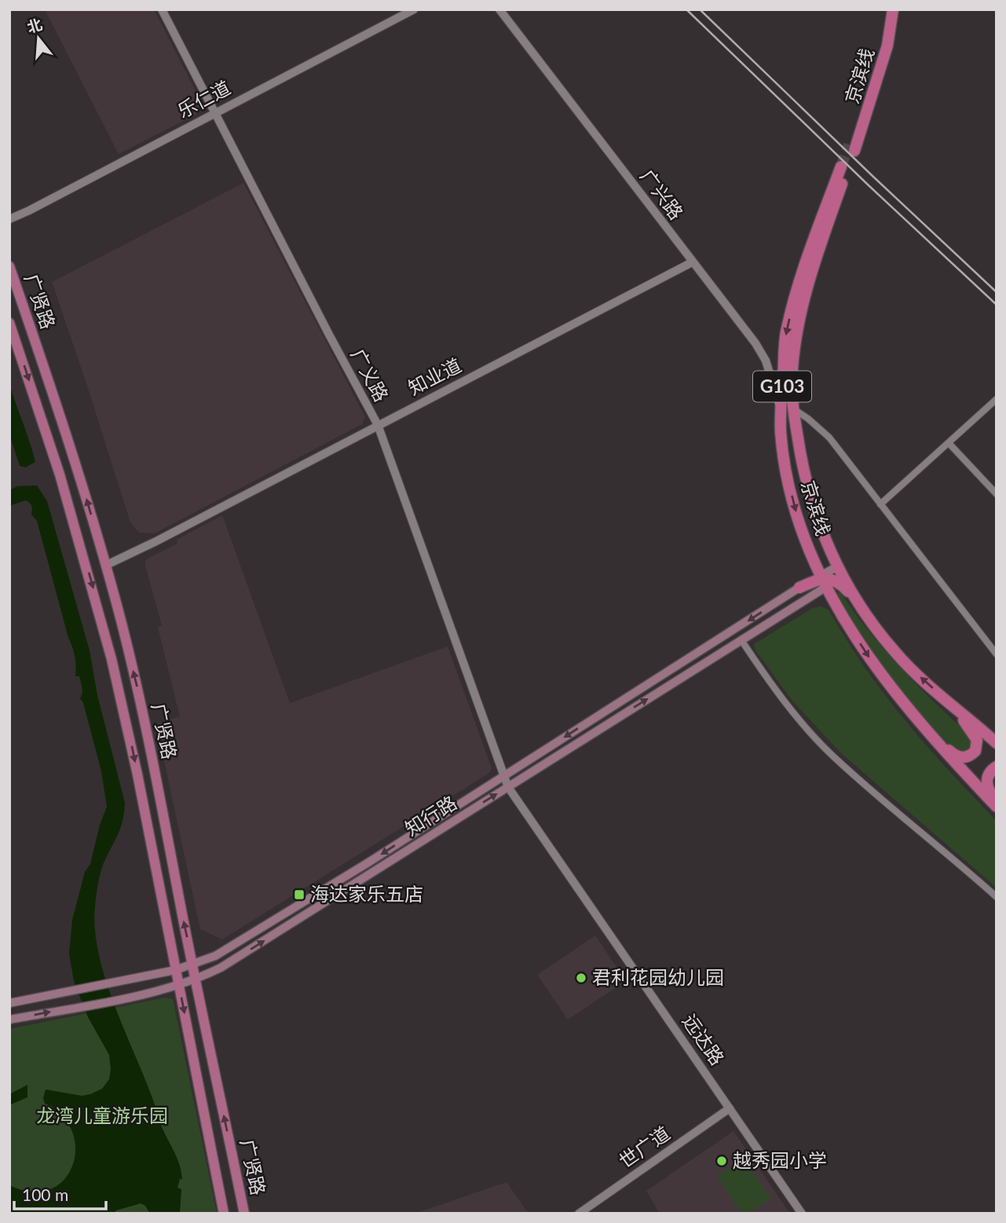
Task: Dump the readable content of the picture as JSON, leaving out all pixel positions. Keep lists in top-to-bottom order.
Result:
{
  "streets": {
    "highway": ["京滨线", "G103"],
    "main road": ["广贤路", "知行路"],
    "street": [
      "乐仁道",
      "广兴路",
      "广义路",
      "知业道",
      "远达路",
      "世广道"
    ]
  },
  "crossings": [
    ["京滨线", "广兴路"],
    ["京滨线", "知行路"],
    ["乐仁道", "广义路"],
    ["广兴路", "知业道"],
    ["广贤路", "知业道"],
    ["广贤路", "知行路"],
    ["广义路", "知业道"],
    ["广义路", "知行路"],
    ["广义路", "远达路"],
    ["知行路", "远达路"],
    ["远达路", "世广道"]
  ],
  "parks": ["龙湾儿童游乐园"],
  "places": {
    "transit": ["海达家乐五店"],
    "other": ["君利花园幼儿园", "越秀园小学"]
  },
  "scale_bar": "100 m",
  "north": "top"
}
